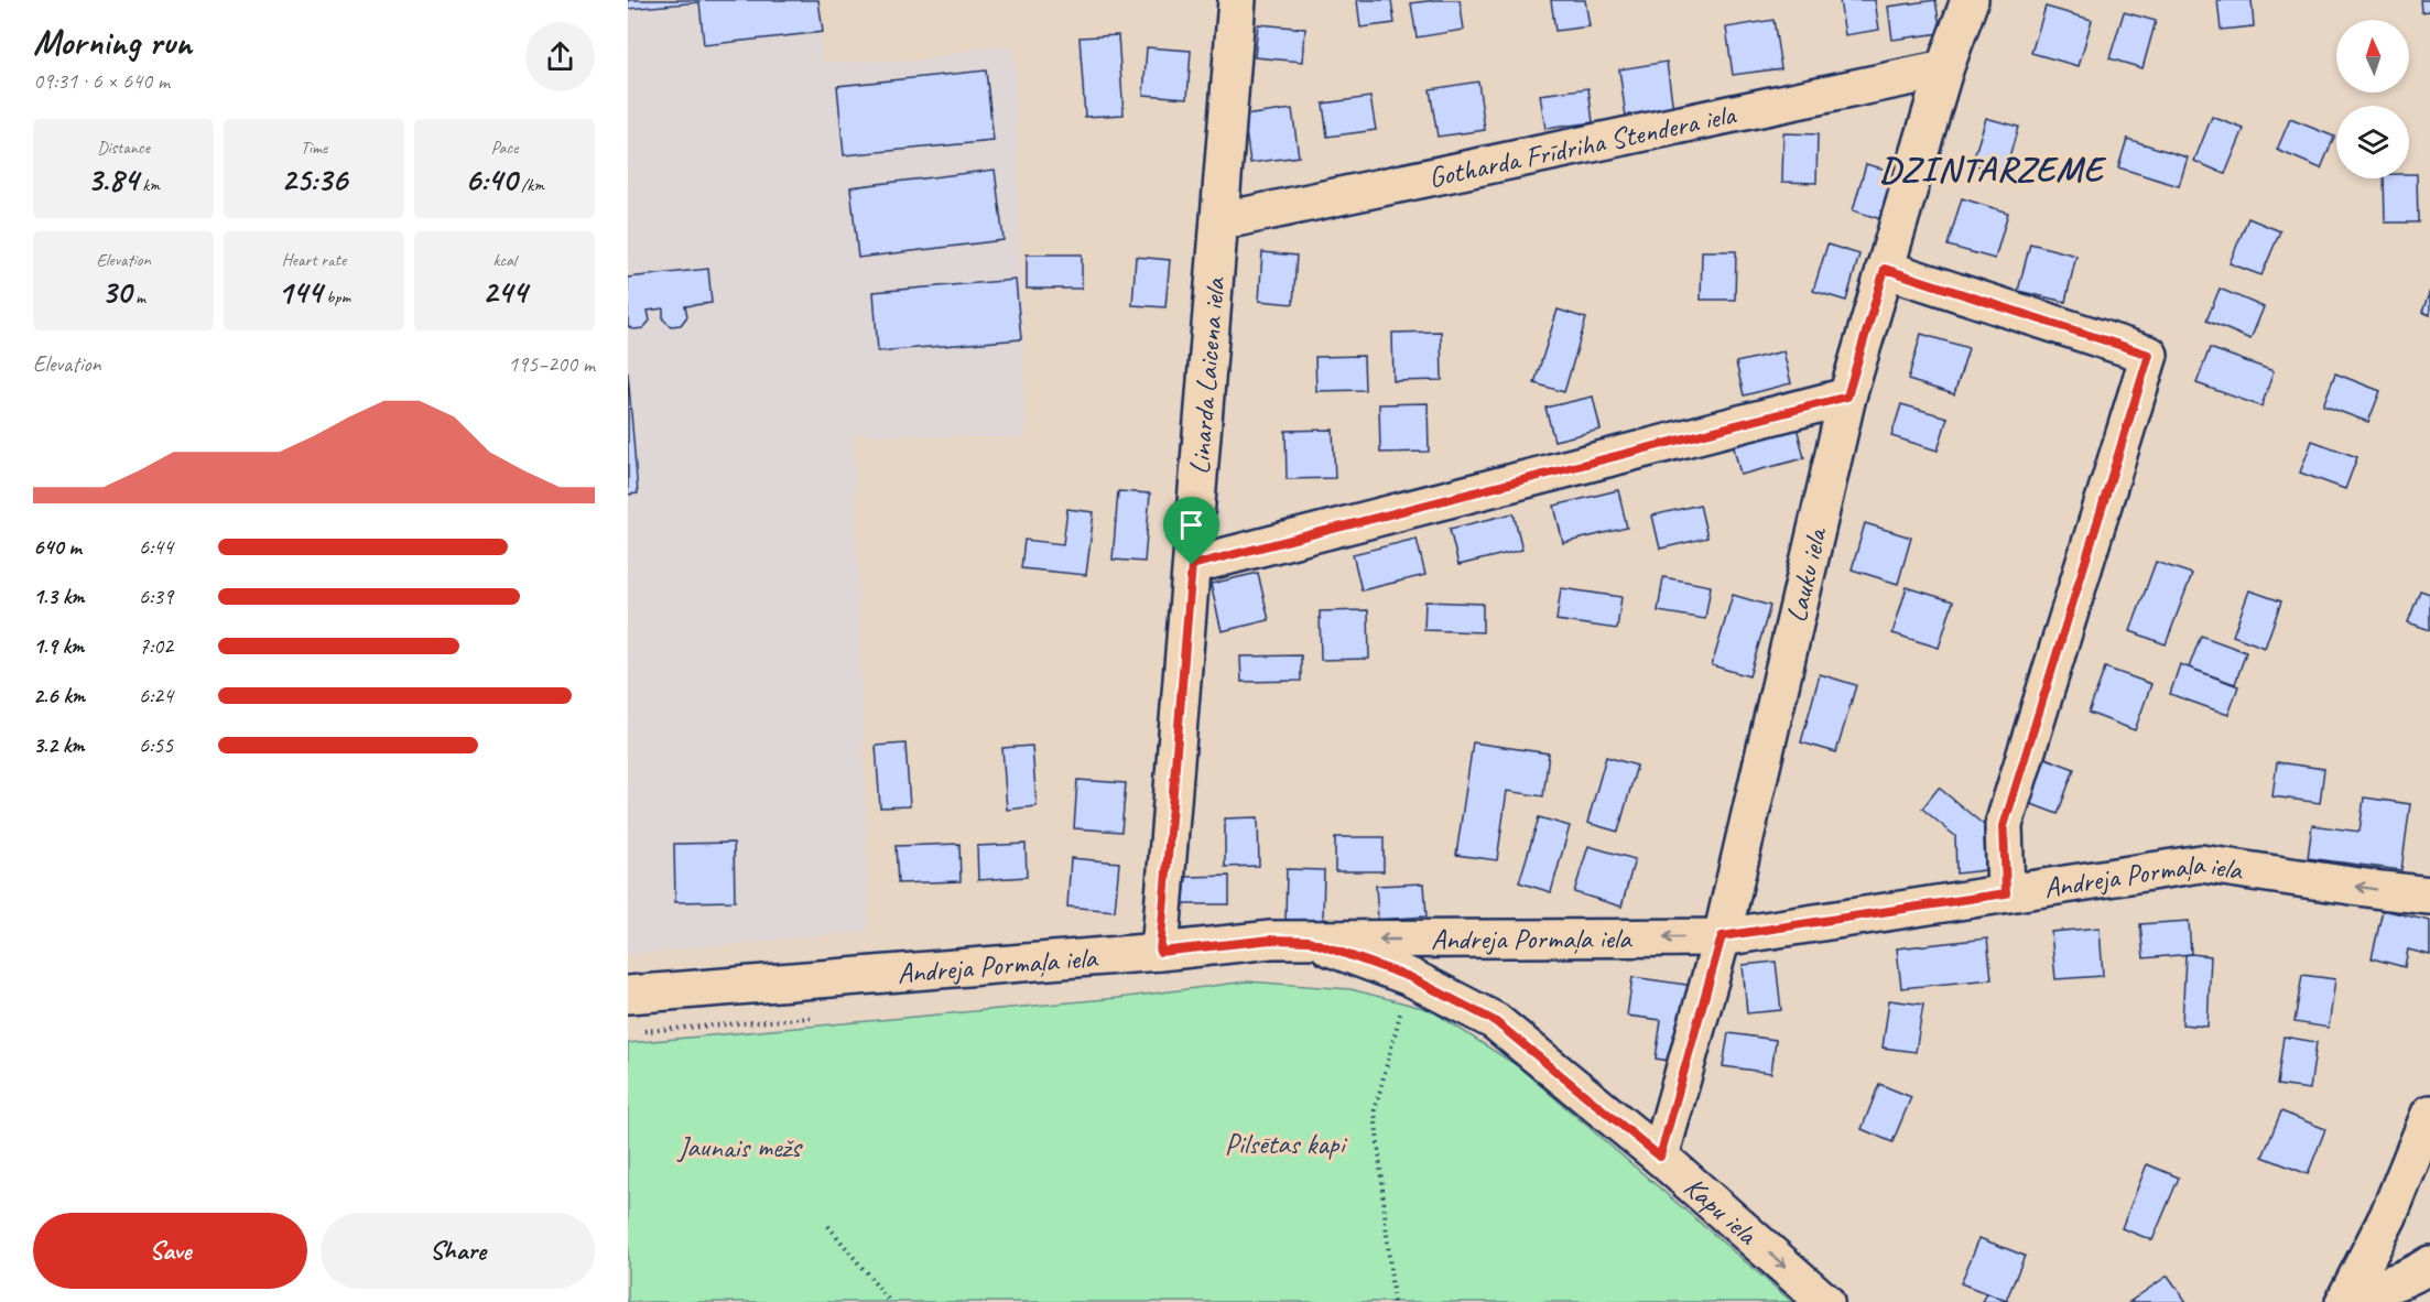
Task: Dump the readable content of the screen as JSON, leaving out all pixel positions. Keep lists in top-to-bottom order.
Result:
{
  "streets": {
    "street": [
      "Gotharda Frīdriha Stendera iela",
      "Linarda Laicena iela",
      "Lauku iela",
      "Andreja Pormaļa iela",
      "Kapu iela"
    ]
  },
  "crossings": [
    ["Gotharda Frīdriha Stendera iela", "Linarda Laicena iela"],
    ["Gotharda Frīdriha Stendera iela", "Lauku iela"],
    ["Linarda Laicena iela", "Andreja Pormaļa iela"],
    ["Lauku iela", "Andreja Pormaļa iela"],
    ["Lauku iela", "Kapu iela"],
    ["Andreja Pormaļa iela", "Kapu iela"]
  ],
  "one_way": ["Andreja Pormaļa iela"],
  "districts": ["DZINTARZEME"],
  "parks": ["Pilsētas kapi", "Jaunais mežs"],
  "north": "top",
  "page": {
    "heading": ["Morning run", "09:31 · 6 × 640 m"],
    "stats": [
      ["Distance", "3.84 km"],
      ["Time", "25:36"],
      ["Pace", "6:40 /km"],
      ["Elevation", "30 m"],
      ["Heart rate", "144 bpm"],
      ["kcal", "244"]
    ],
    "chart": ["Elevation", "195–200 m"],
    "list": [
      {
        "name": "640 m",
        "note": "6:44"
      },
      {
        "name": "1.3 km",
        "note": "6:39"
      },
      {
        "name": "1.9 km",
        "note": "7:02"
      },
      {
        "name": "2.6 km",
        "note": "6:24"
      },
      {
        "name": "3.2 km",
        "note": "6:55"
      }
    ],
    "buttons": ["Save", "Share"]
  }
}
